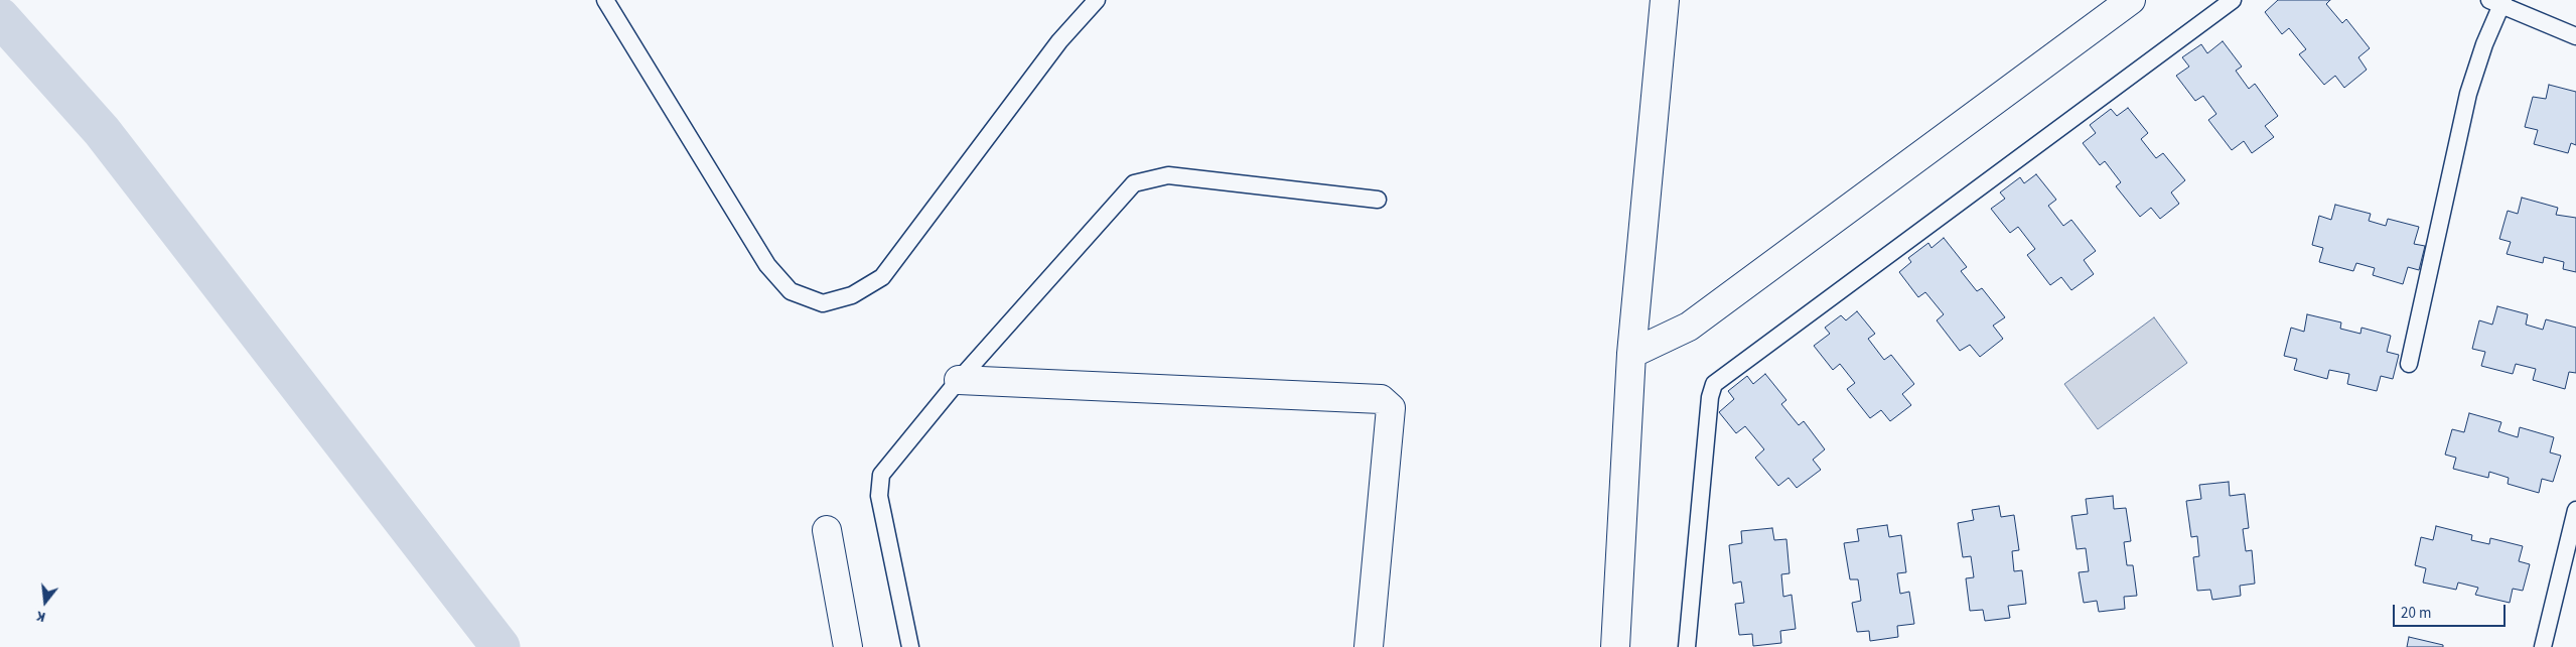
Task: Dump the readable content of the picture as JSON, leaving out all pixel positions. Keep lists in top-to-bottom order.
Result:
{
  "scale_bar": "20 m",
  "north": "bottom"
}
